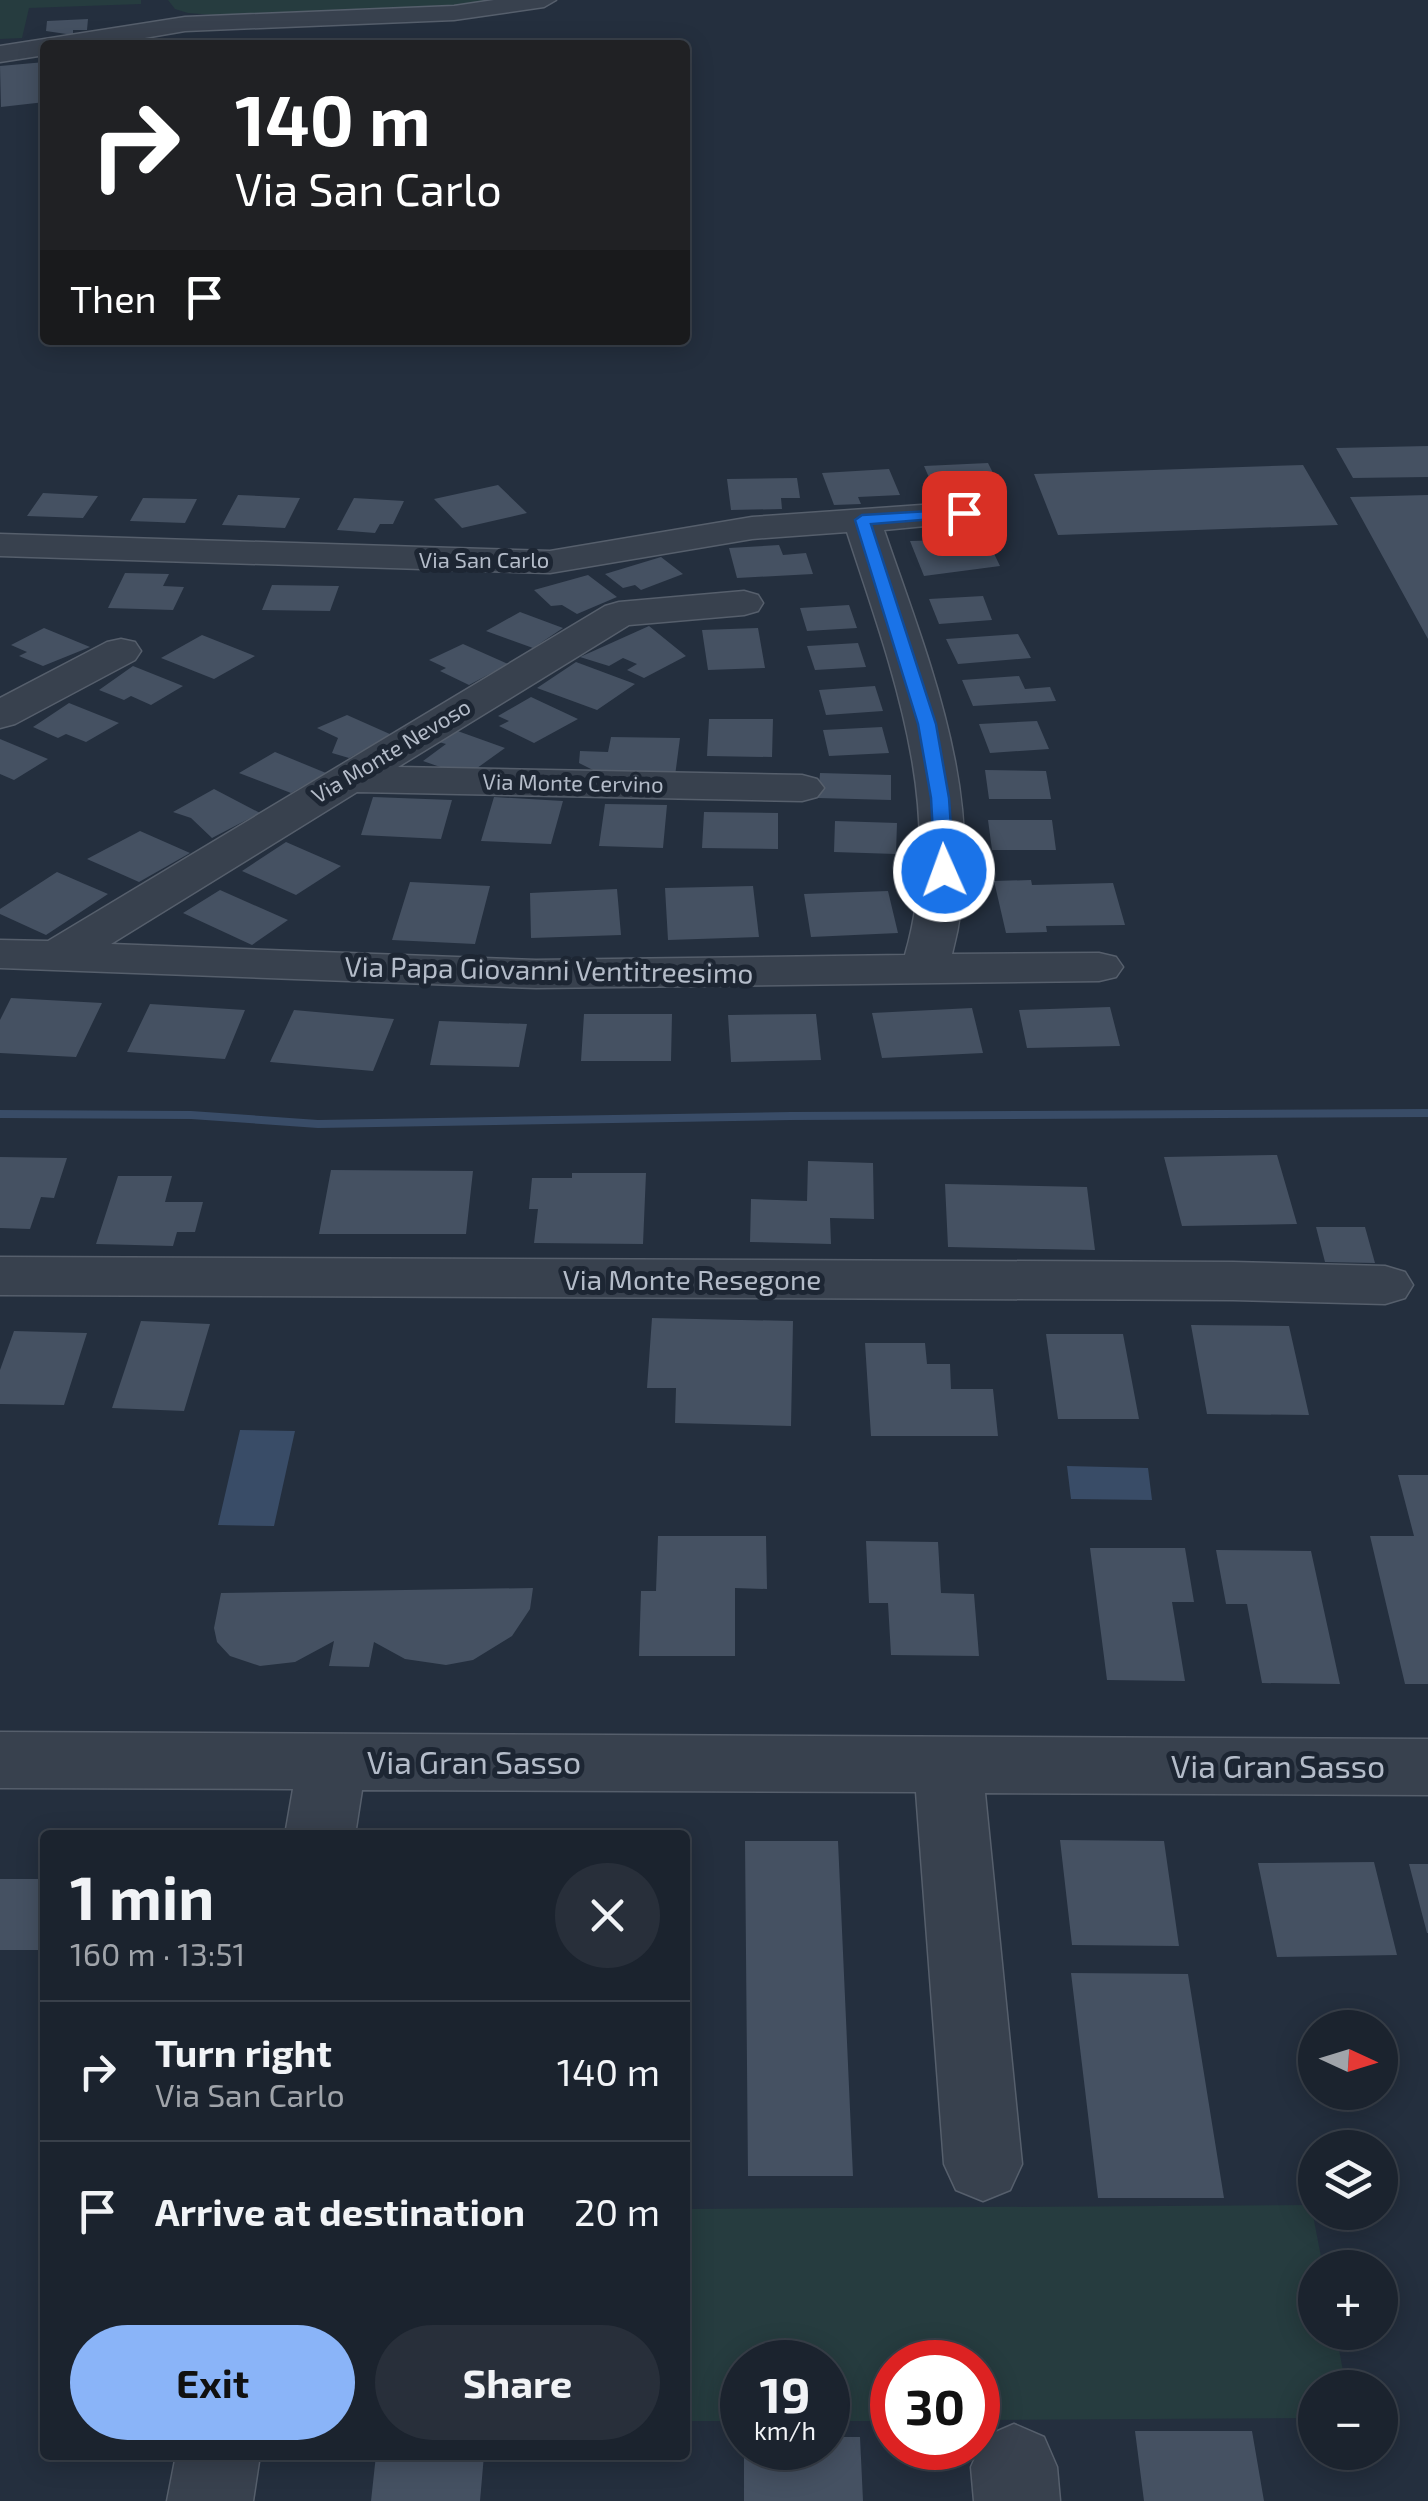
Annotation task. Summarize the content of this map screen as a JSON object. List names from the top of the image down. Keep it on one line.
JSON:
{"streets":{"street":["Via San Carlo","Via Monte Nevoso","Via Monte Cervino","Via Papa Giovanni Ventitreesimo","Via Monte Resegone","Via Gran Sasso"]},"crossings":[["Via Monte Nevoso","Via Monte Cervino"],["Via Monte Nevoso","Via Papa Giovanni Ventitreesimo"]],"north":"right","page":{"turn":["140 m","Via San Carlo"],"then":"Then","heading":["1 min","160 m · 13:51"],"list":[{"name":"Turn right","note":"Via San Carlo","value":"140 m"},{"name":"Arrive at destination","value":"20 m"}],"map_buttons":["+","−"],"buttons":["Exit","Share"],"speed":"19 km/h","limit":"30"}}
